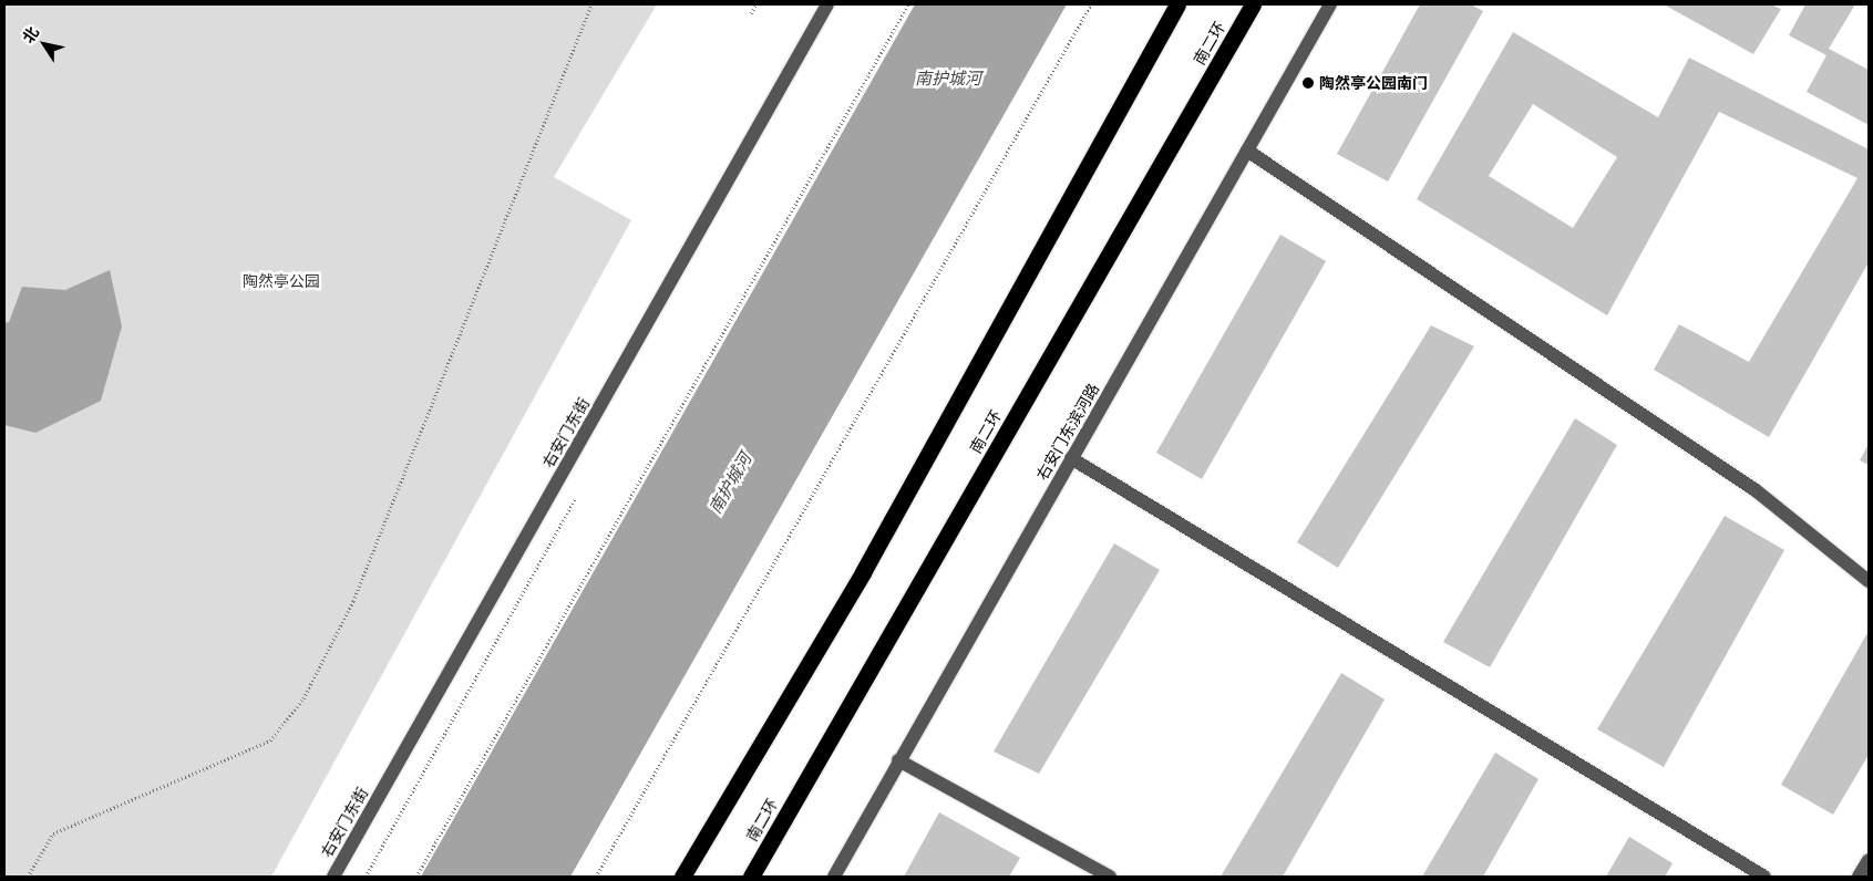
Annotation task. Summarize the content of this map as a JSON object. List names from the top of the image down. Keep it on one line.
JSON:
{"streets":{"highway":["南二环"],"street":["右安门东滨河路","右安门东街"]},"water":["南护城河"],"parks":["陶然亭公园"],"places":["陶然亭公园南门"],"north":"top left"}
